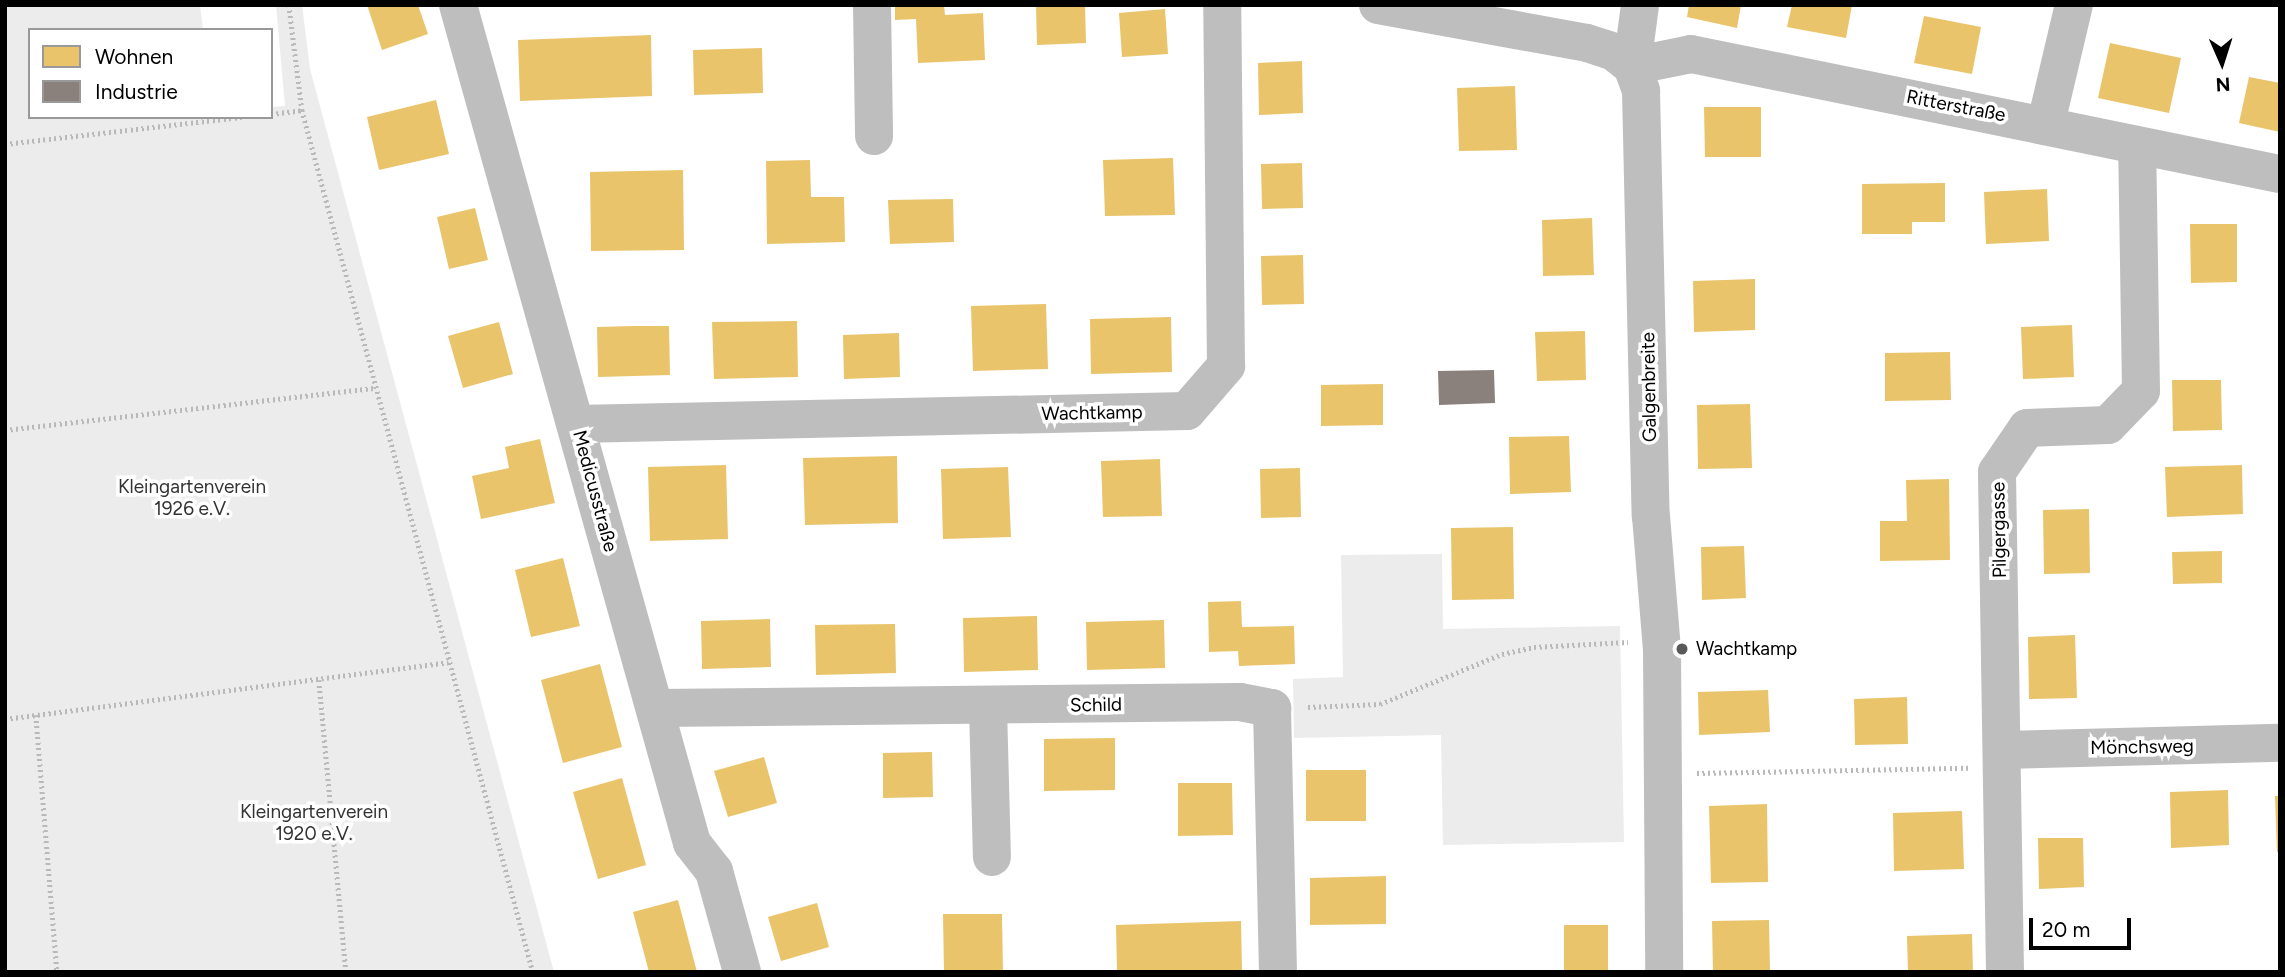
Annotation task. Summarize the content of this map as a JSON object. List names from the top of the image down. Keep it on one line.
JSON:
{"streets":{"street":["Ritterstraße","Galgenbreite","Wachtkamp","Medicusstraße","Pilgergasse","Schild","Mönchsweg"]},"crossings":[["Ritterstraße","Galgenbreite"],["Ritterstraße","Pilgergasse"],["Wachtkamp","Medicusstraße"],["Medicusstraße","Schild"],["Pilgergasse","Mönchsweg"]],"parks":["Kleingartenverein 1926 e.V.","Kleingartenverein 1920 e.V."],"places":["Wachtkamp"],"legend":["Wohnen","Industrie"],"scale_bar":"20 m","north":"bottom"}
